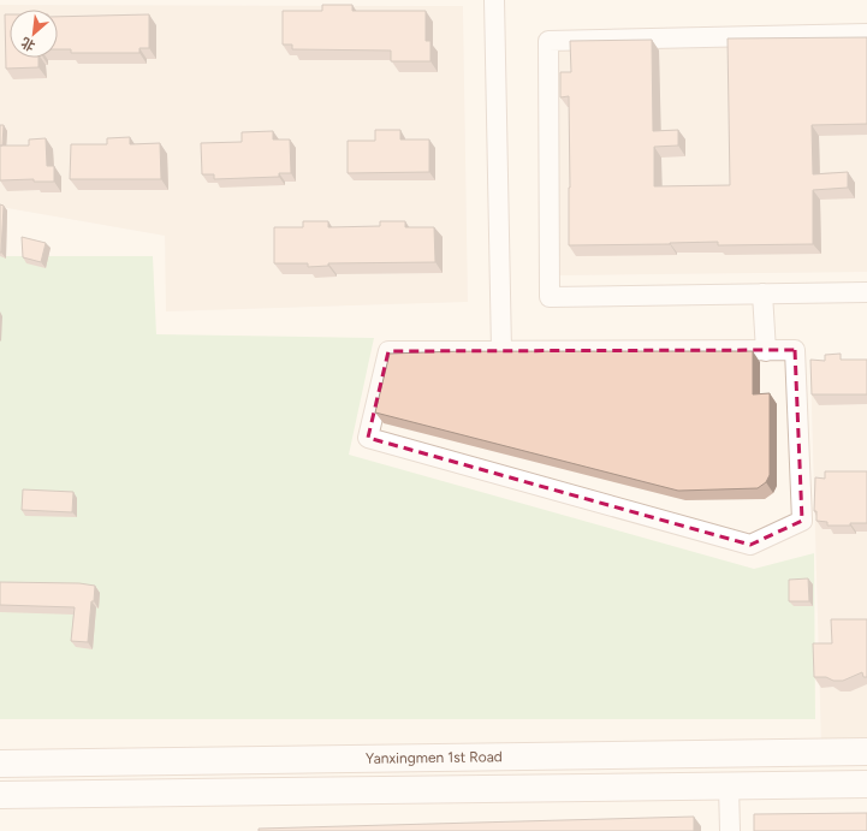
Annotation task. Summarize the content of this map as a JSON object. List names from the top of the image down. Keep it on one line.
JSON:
{"streets":{"street":["Yanxingmen 1st Road"]},"north":"bottom left"}
